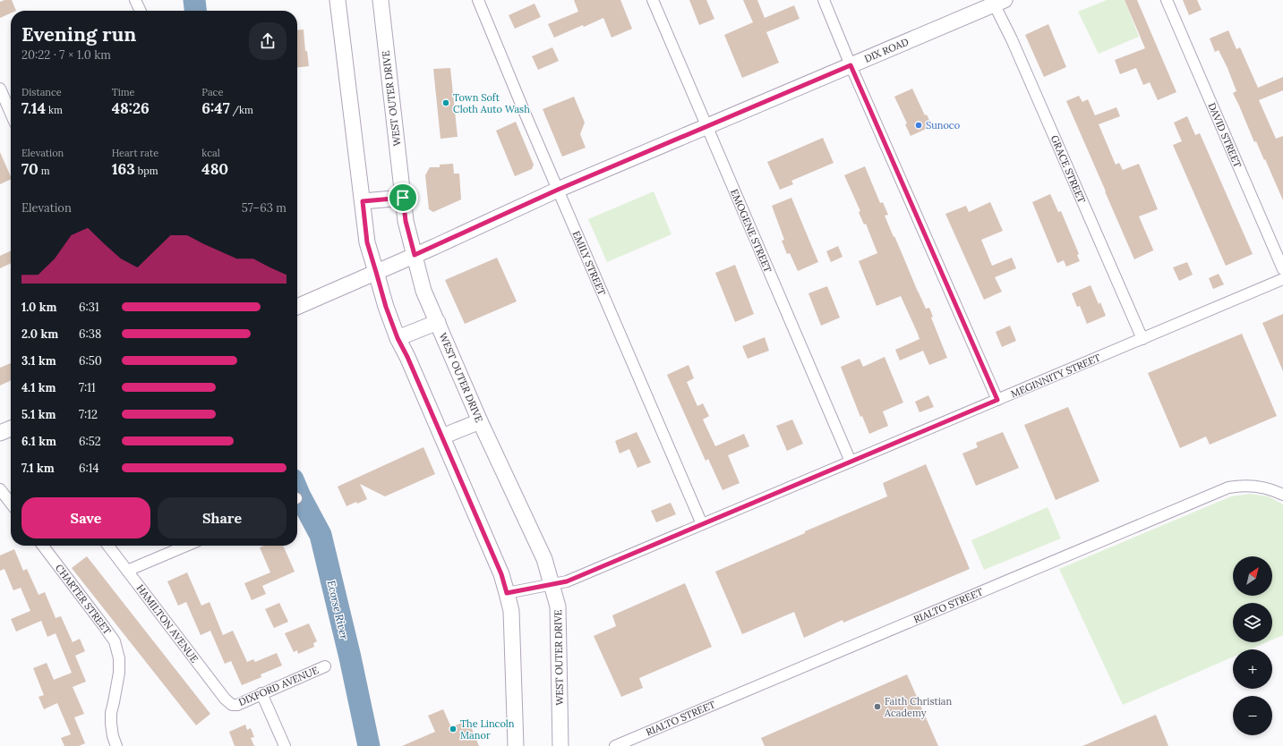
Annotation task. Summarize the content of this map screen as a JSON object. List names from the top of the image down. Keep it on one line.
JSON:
{"streets":{"main road":["DIX ROAD","WEST OUTER DRIVE"],"street":["DAVID STREET","GRACE STREET","EMOGENE STREET","EMILY STREET","MEGINNITY STREET","CHARTER STREET","RIALTO STREET","HAMILTON AVENUE","DIXFORD AVENUE"]},"crossings":[["DIX ROAD","WEST OUTER DRIVE"],["DIX ROAD","GRACE STREET"],["DIX ROAD","EMOGENE STREET"],["DIX ROAD","EMILY STREET"],["WEST OUTER DRIVE","MEGINNITY STREET"],["GRACE STREET","MEGINNITY STREET"],["EMOGENE STREET","MEGINNITY STREET"],["EMILY STREET","MEGINNITY STREET"],["HAMILTON AVENUE","DIXFORD AVENUE"]],"water":["Ecorse River"],"places":["Town Soft Cloth Auto Wash","Sunoco","Faith Christian Academy","The Lincoln Manor"],"north":"top right","page":{"heading":["Evening run","20:22 · 7 × 1.0 km"],"stats":[["Distance","7.14 km"],["Time","48:26"],["Pace","6:47 /km"],["Elevation","70 m"],["Heart rate","163 bpm"],["kcal","480"]],"chart":["Elevation","57–63 m"],"list":[{"name":"1.0 km","note":"6:31"},{"name":"2.0 km","note":"6:38"},{"name":"3.1 km","note":"6:50"},{"name":"4.1 km","note":"7:11"},{"name":"5.1 km","note":"7:12"},{"name":"6.1 km","note":"6:52"},{"name":"7.1 km","note":"6:14"}],"buttons":["Save","Share"],"map_buttons":["+","−"]}}
